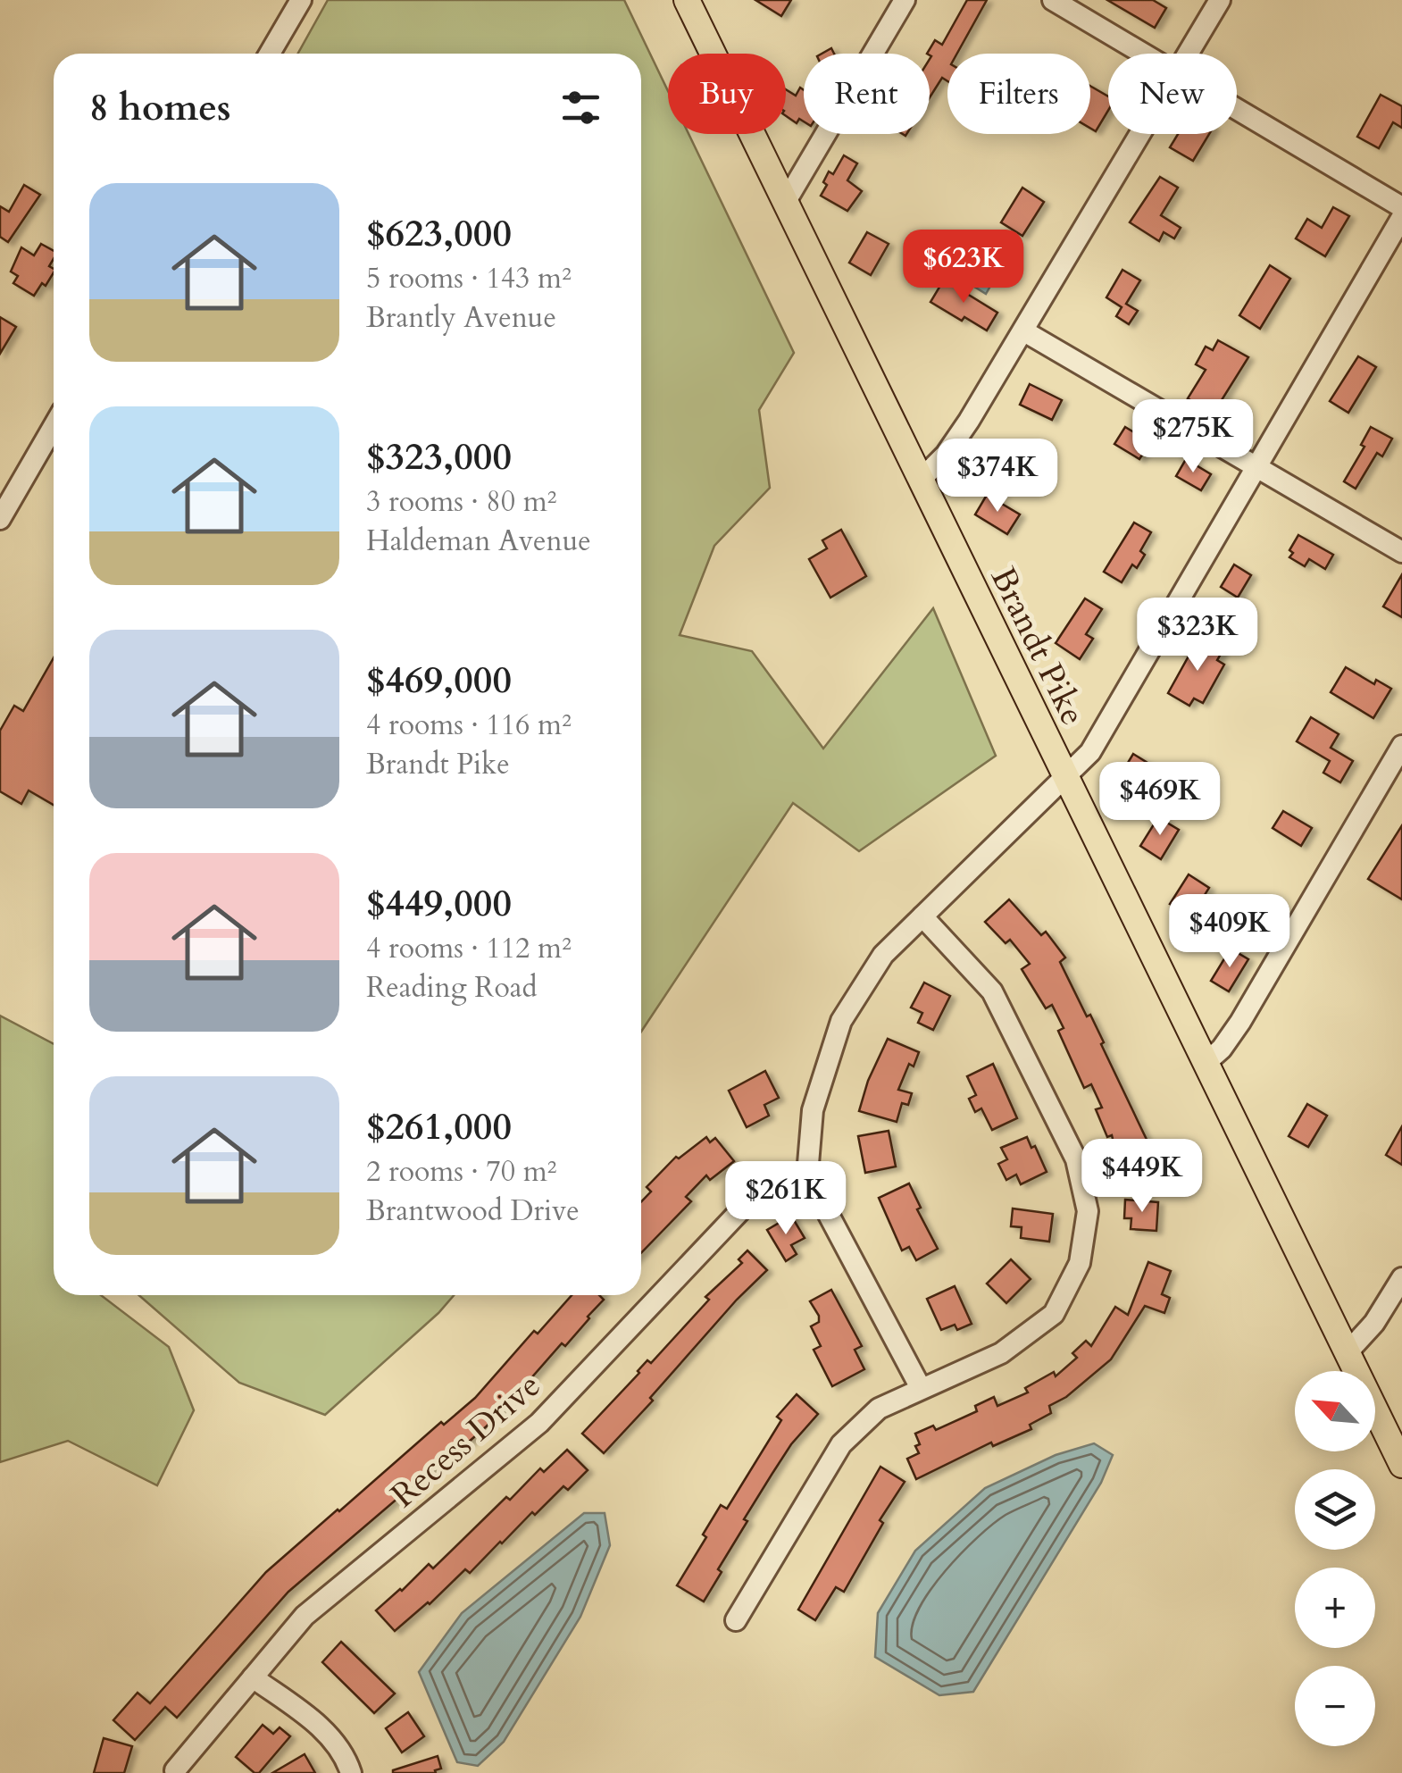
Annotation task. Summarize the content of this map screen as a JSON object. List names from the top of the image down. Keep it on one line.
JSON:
{"streets":{"main road":["Brandt Pike"],"street":["Recess Drive"]},"north":"top left","page":{"chip":["Buy","Rent","Filters","New"],"heading":"8 homes","list":[{"name":"$623,000","note":"5 rooms · 143 m² · Brantly Avenue"},{"name":"$323,000","note":"3 rooms · 80 m² · Haldeman Avenue"},{"name":"$469,000","note":"4 rooms · 116 m² · Brandt Pike"},{"name":"$449,000","note":"4 rooms · 112 m² · Reading Road"},{"name":"$261,000","note":"2 rooms · 70 m² · Brantwood Drive"}],"price":["$623K","$275K","$374K","$323K","$469K","$409K","$449K","$261K"],"map_buttons":["+","−"]}}
